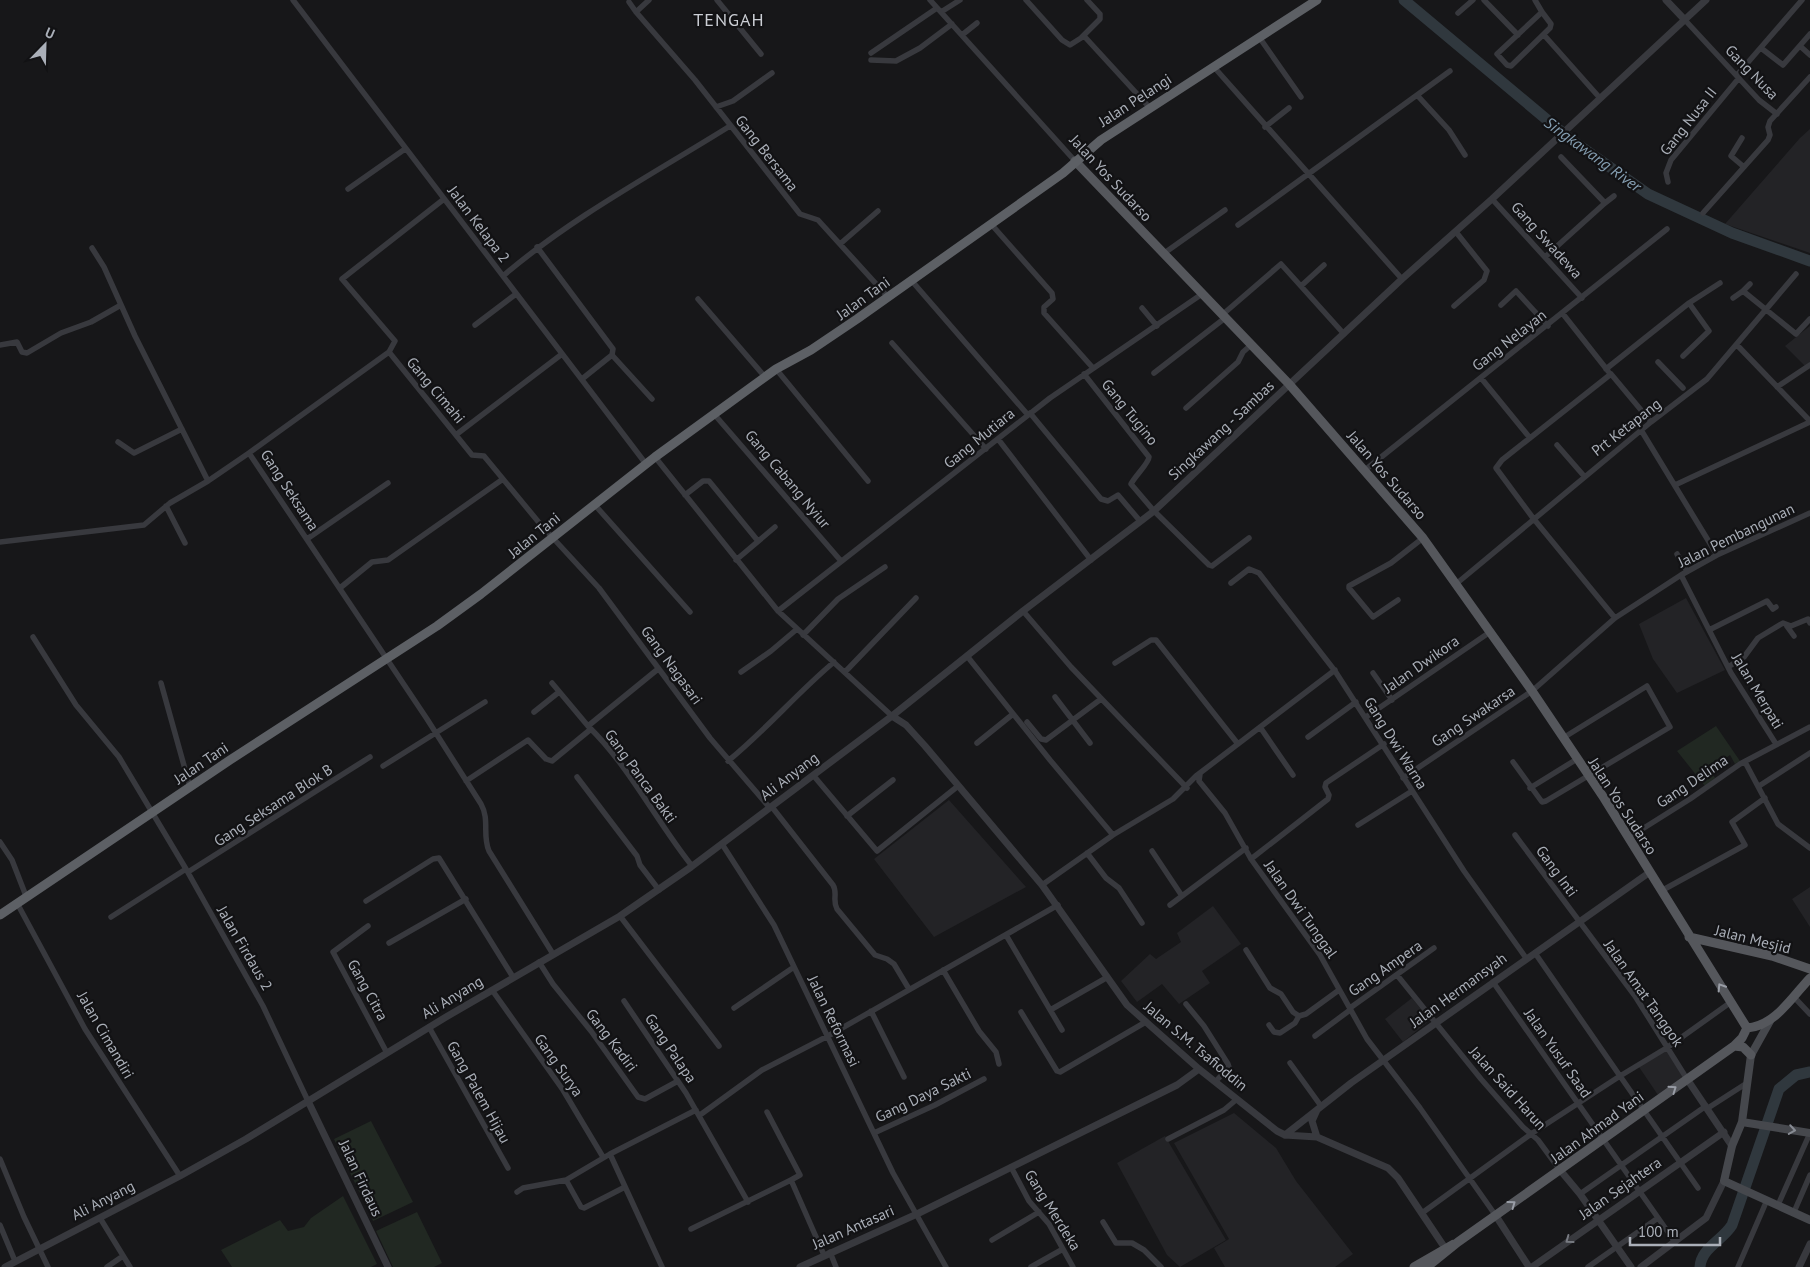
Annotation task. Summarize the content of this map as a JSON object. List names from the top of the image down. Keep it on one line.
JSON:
{"streets":{"highway":["Jalan Pelangi","Jalan Tani"],"main road":["Jalan Yos Sudarso","Jalan Mesjid","Jalan Ahmad Yani"],"street":["Gang Nusa","Gang Nusa II","Gang Bersama","Jalan Kelapa 2","Gang Swadewa","Gang Nelayan","Gang Cimahi","Gang Tugino","Prt Ketapang","Singkawang - Sambas","Gang Mutiara","Gang Cabang Nyiur","Gang Seksama","Jalan Pembangunan","Jalan Dwikora","Gang Nagasari","Jalan Merpati","Gang Swakarsa","Gang Dwi Warna","Gang Panca Bakti","Ali Anyang","Gang Delima","Gang Seksama Blok B","Gang Inti","Jalan Dwi Tunggal","Jalan Firdaus 2","Gang Ampera","Gang Citra","Jalan Hermansyah","Jalan Amat Tanggok","Jalan Reformasi","Jalan Cimandiri","Gang Kadiri","Jalan S.M. Tsafioddin","Gang Palapa","Jalan Yusuf Saad","Gang Surya","Jalan Said Harun","Gang Palem Hijau","Gang Daya Sakti","Jalan Firdaus","Jalan Sejahtera","Gang Merdeka","Jalan Antasari"]},"crossings":[["Gang Nusa","Gang Nusa II"],["Gang Nusa","Singkawang - Sambas"],["Jalan Pelangi","Jalan Yos Sudarso"],["Jalan Pelangi","Jalan Tani"],["Gang Bersama","Jalan Tani"],["Jalan Yos Sudarso","Jalan Tani"],["Jalan Yos Sudarso","Gang Nelayan"],["Jalan Yos Sudarso","Prt Ketapang"],["Jalan Yos Sudarso","Singkawang - Sambas"],["Jalan Yos Sudarso","Gang Mutiara"],["Jalan Yos Sudarso","Jalan Pembangunan"],["Jalan Yos Sudarso","Jalan Dwikora"],["Jalan Yos Sudarso","Gang Swakarsa"],["Jalan Yos Sudarso","Gang Delima"],["Jalan Yos Sudarso","Jalan Mesjid"],["Jalan Yos Sudarso","Jalan Hermansyah"],["Jalan Yos Sudarso","Jalan Ahmad Yani"],["Jalan Kelapa 2","Jalan Tani"],["Jalan Kelapa 2","Gang Cimahi"],["Gang Swadewa","Gang Nelayan"],["Gang Swadewa","Singkawang - Sambas"],["Jalan Tani","Gang Cimahi"],["Jalan Tani","Gang Cabang Nyiur"],["Jalan Tani","Gang Seksama"],["Jalan Tani","Gang Nagasari"],["Jalan Tani","Jalan Firdaus 2"],["Jalan Tani","Jalan Cimandiri"],["Gang Cimahi","Gang Seksama"],["Gang Cimahi","Gang Nagasari"],["Gang Tugino","Singkawang - Sambas"],["Gang Tugino","Gang Mutiara"],["Singkawang - Sambas","Ali Anyang"],["Singkawang - Sambas","Jalan S.M. Tsafioddin"],["Gang Mutiara","Gang Cabang Nyiur"],["Gang Seksama","Ali Anyang"],["Jalan Pembangunan","Jalan Merpati"],["Jalan Pembangunan","Gang Swakarsa"],["Jalan Dwikora","Gang Dwi Warna"],["Gang Nagasari","Gang Panca Bakti"],["Gang Nagasari","Ali Anyang"],["Jalan Merpati","Gang Delima"],["Gang Swakarsa","Gang Dwi Warna"],["Gang Dwi Warna","Jalan Hermansyah"],["Gang Panca Bakti","Ali Anyang"],["Ali Anyang","Jalan Firdaus 2"],["Ali Anyang","Gang Citra"],["Ali Anyang","Jalan Reformasi"],["Ali Anyang","Jalan Cimandiri"],["Ali Anyang","Gang Kadiri"],["Ali Anyang","Jalan S.M. Tsafioddin"],["Ali Anyang","Gang Surya"],["Ali Anyang","Gang Palem Hijau"],["Ali Anyang","Jalan Firdaus"],["Gang Seksama Blok B","Jalan Firdaus 2"],["Gang Inti","Jalan Hermansyah"],["Gang Inti","Jalan Amat Tanggok"],["Jalan Dwi Tunggal","Gang Ampera"],["Jalan Dwi Tunggal","Jalan Hermansyah"],["Jalan Dwi Tunggal","Jalan Ahmad Yani"],["Jalan Firdaus 2","Jalan Firdaus"],["Gang Ampera","Jalan Said Harun"],["Jalan Hermansyah","Jalan Amat Tanggok"],["Jalan Hermansyah","Jalan S.M. Tsafioddin"],["Jalan Hermansyah","Jalan Yusuf Saad"],["Jalan Hermansyah","Jalan Said Harun"],["Jalan Amat Tanggok","Jalan Ahmad Yani"],["Jalan Reformasi","Gang Daya Sakti"],["Jalan Reformasi","Jalan Antasari"],["Gang Kadiri","Gang Palapa"],["Jalan S.M. Tsafioddin","Jalan Antasari"],["Jalan Yusuf Saad","Jalan Ahmad Yani"],["Jalan Yusuf Saad","Jalan Sejahtera"],["Jalan Said Harun","Jalan Ahmad Yani"],["Gang Merdeka","Jalan Antasari"]],"one_way":["Jalan Ahmad Yani"],"districts":["TENGAH"],"water":["Singkawang River"],"scale_bar":"100 m","north":"top right"}
